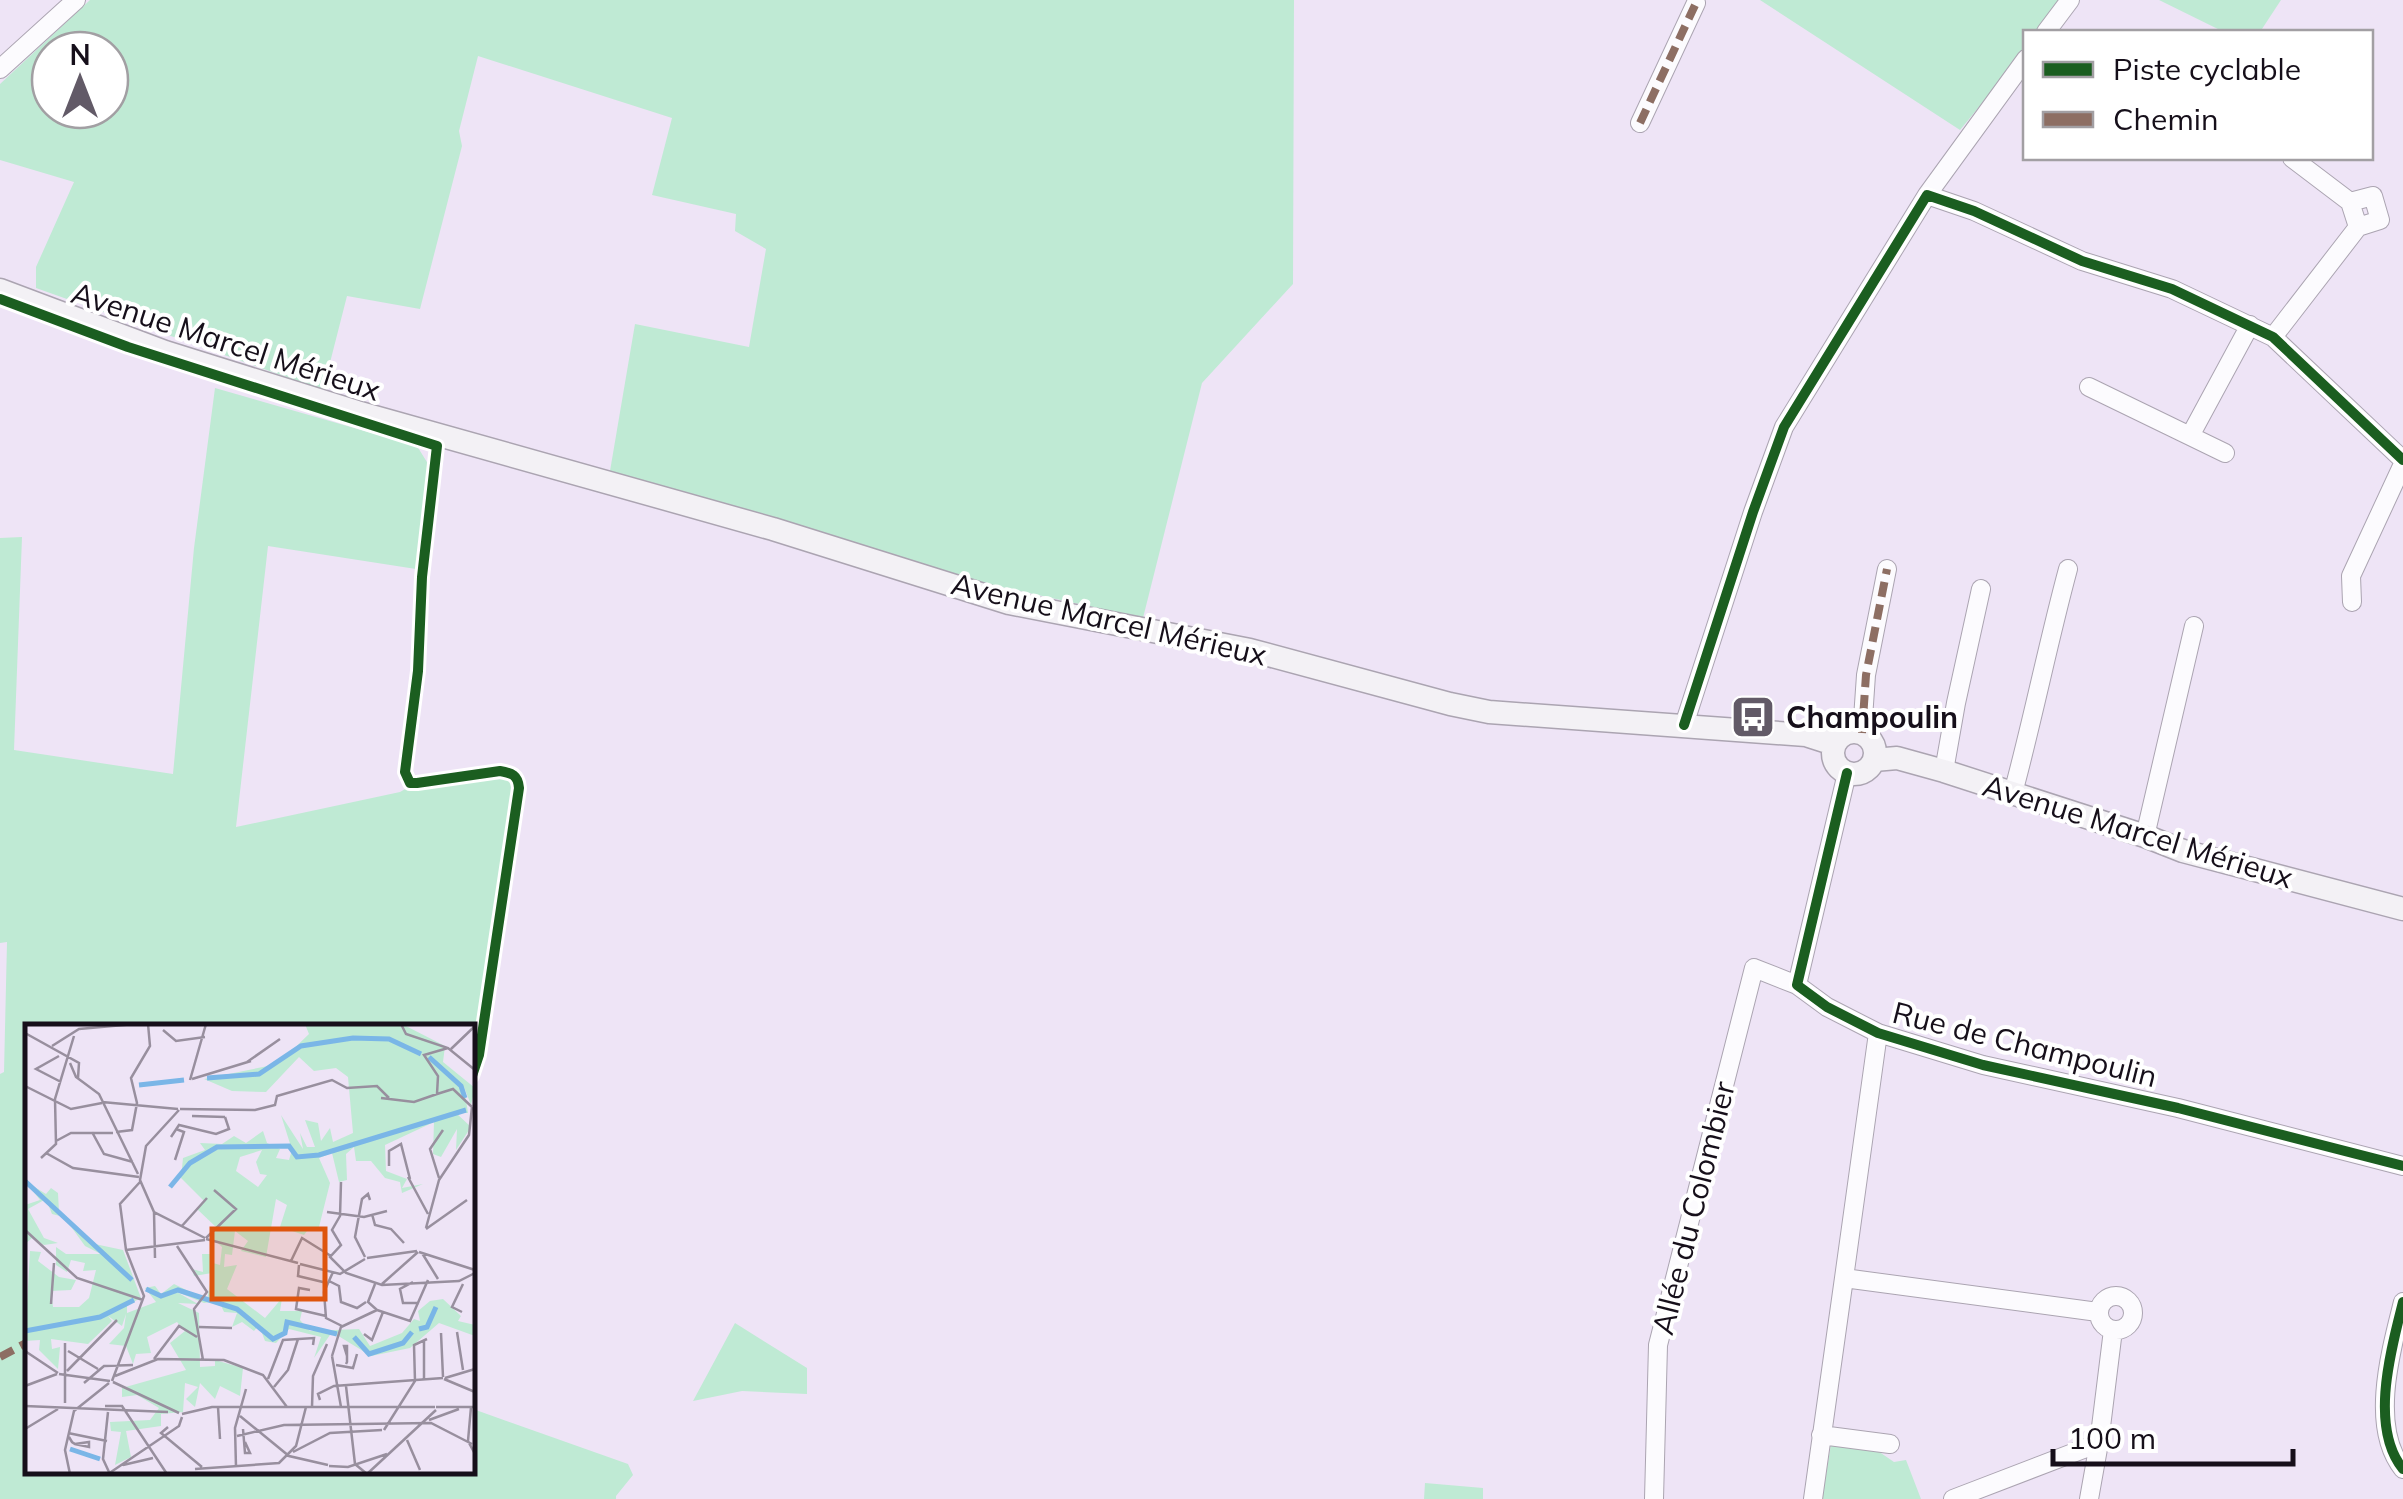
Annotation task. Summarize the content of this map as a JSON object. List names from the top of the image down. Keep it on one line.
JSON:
{"streets":{"main road":["Avenue Marcel Mérieux"],"street":["Rue de Champoulin","Allée du Colombier"]},"crossings":[["Rue de Champoulin","Allée du Colombier"]],"places":{"bus stop":["Champoulin"]},"legend":["Piste cyclable","Chemin"],"scale_bar":"100 m","north":"top"}
